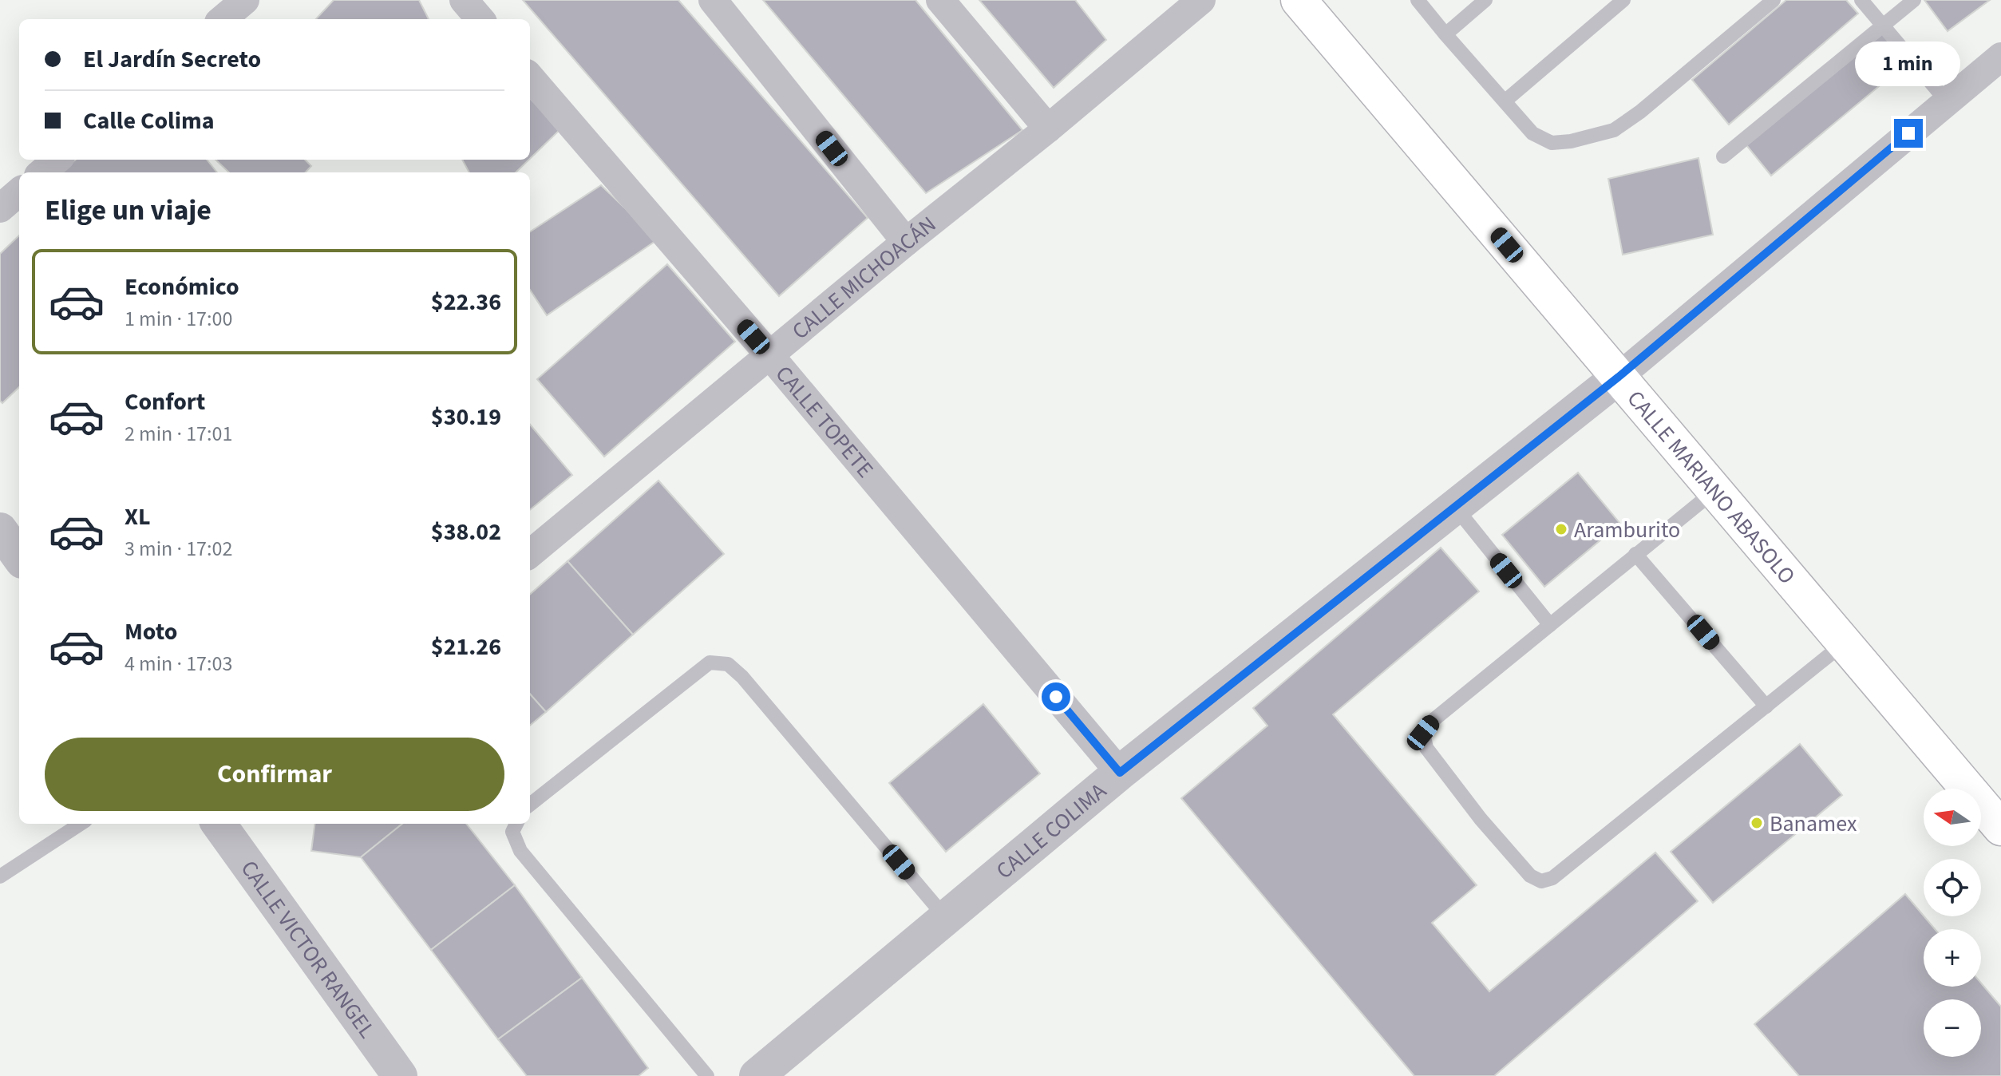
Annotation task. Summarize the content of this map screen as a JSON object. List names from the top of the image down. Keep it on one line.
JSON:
{"streets":{"main road":["CALLE MARIANO ABASOLO"],"street":["CALLE MICHOACÁN","CALLE TOPETE","CALLE COLIMA","CALLE VICTOR RANGEL"]},"crossings":[["CALLE MICHOACÁN","CALLE TOPETE"],["CALLE TOPETE","CALLE COLIMA"],["CALLE MARIANO ABASOLO","CALLE COLIMA"]],"places":["Aramburito","Banamex"],"north":"left","page":{"banner":["El Jardín Secreto","Calle Colima"],"bubble":"1 min","heading":"Elige un viaje","list":[{"name":"Económico","note":"1 min · 17:00","value":"$22.36"},{"name":"Confort","note":"2 min · 17:01","value":"$30.19"},{"name":"XL","note":"3 min · 17:02","value":"$38.02"},{"name":"Moto","note":"4 min · 17:03","value":"$21.26"}],"buttons":"Confirmar","map_buttons":["+","−"]}}
